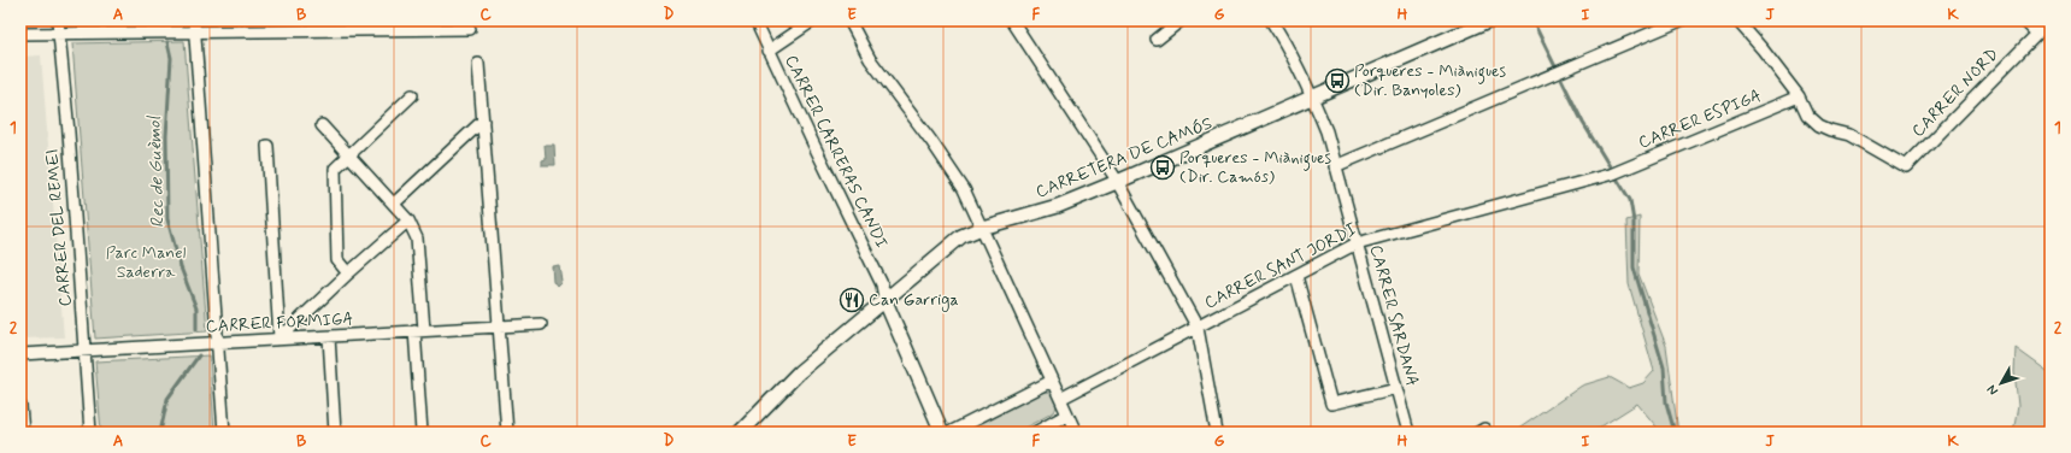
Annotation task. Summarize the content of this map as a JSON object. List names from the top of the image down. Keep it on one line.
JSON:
{"streets":{"street":["CARRER NORD","CARRER ESPIGA","CARRER CARRERAS CANDI","CARRETERA DE CAMÓS","CARRER DEL REMEI","CARRER SANT JORDI","CARRER SARDANA","CARRER FORMIGA"]},"crossings":[["CARRER NORD","CARRER ESPIGA"],["CARRER ESPIGA","CARRER SANT JORDI"],["CARRER CARRERAS CANDI","CARRETERA DE CAMÓS"],["CARRETERA DE CAMÓS","CARRER SARDANA"],["CARRER DEL REMEI","CARRER FORMIGA"],["CARRER SANT JORDI","CARRER SARDANA"]],"water":["Rec de Guèmol"],"parks":["Parc Manel Saderra"],"places":{"bus stop":["Porqueres - Miànigues (Dir. Banyoles)","Porqueres - Miànigues (Dir. Camós)"],"restaurant":["Can Garriga"]},"north":"bottom left","grid":{"columns":["A","B","C","D","E","F","G","H","I","J","K"],"rows":["1","2"]}}
